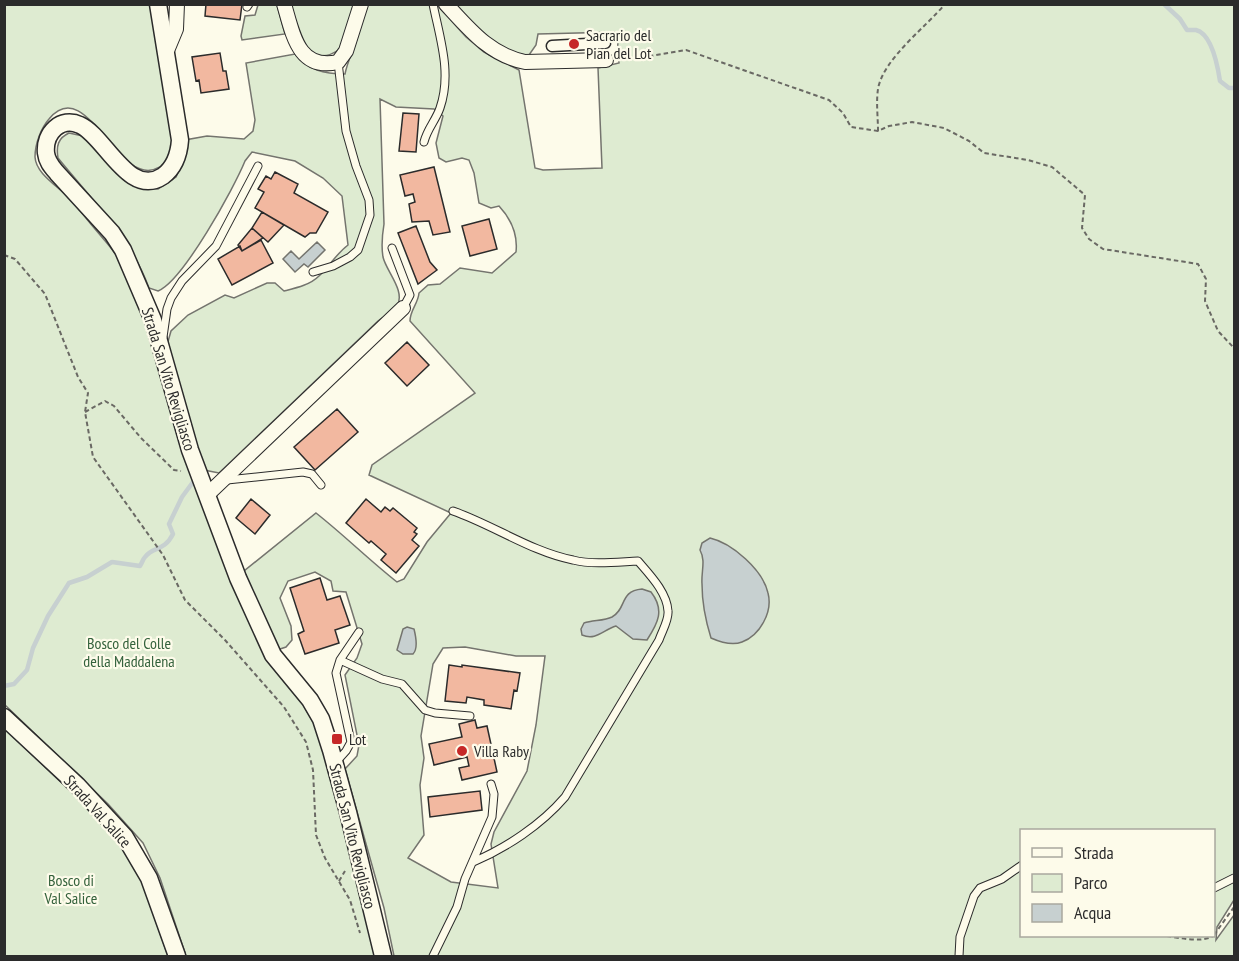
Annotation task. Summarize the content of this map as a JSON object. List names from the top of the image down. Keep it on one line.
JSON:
{"streets":{"street":["Strada San Vito Revigliasco","Strada Val Salice"]},"parks":["Bosco del Colle della Maddalena","Bosco di Val Salice"],"places":{"other":["Sacrario del Pian del Lot","Villa Raby"],"transit":["Lot"]},"legend":["Strada","Parco","Acqua"]}
